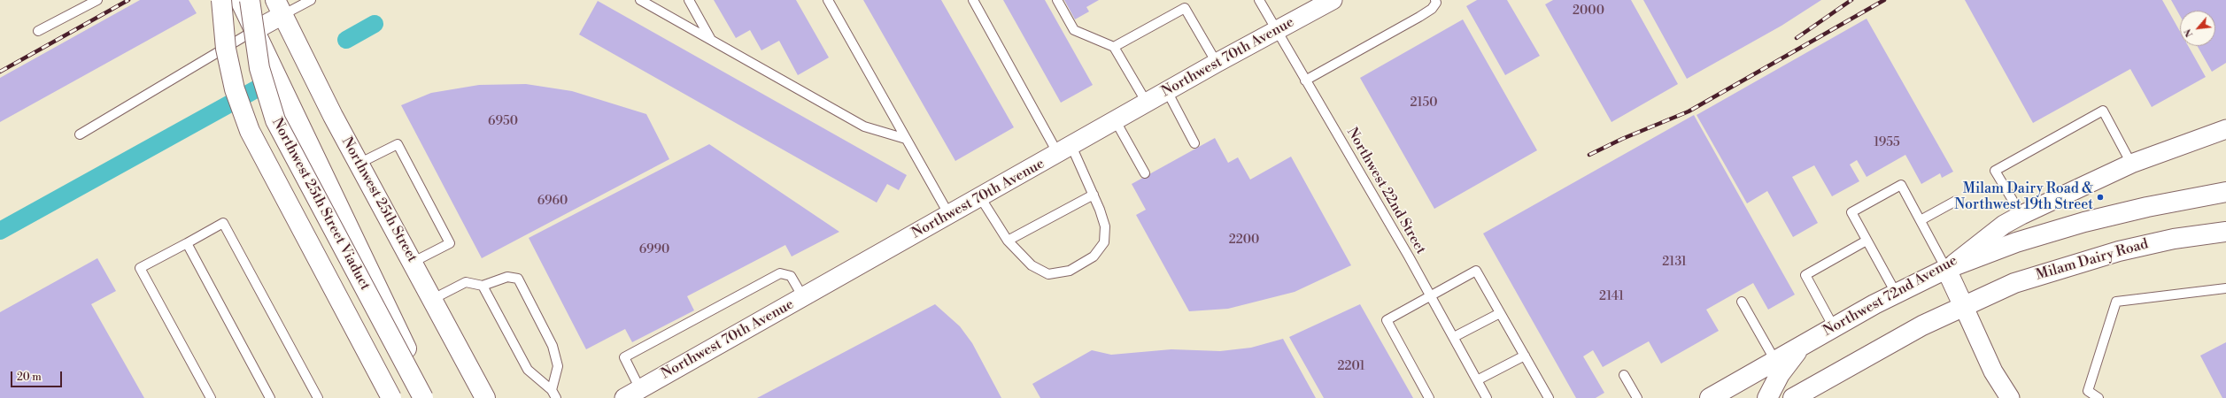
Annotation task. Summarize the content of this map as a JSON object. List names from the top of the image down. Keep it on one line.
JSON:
{"streets":{"main road":["Northwest 25th Street","Northwest 25th Street Viaduct","Milam Dairy Road","Northwest 72nd Avenue"],"street":["Northwest 70th Avenue"],"lane":["Northwest 22nd Street"]},"crossings":[["Northwest 70th Avenue","Northwest 22nd Street"]],"places":["Milam Dairy Road & Northwest 19th Street"],"house_numbers":["2000","2150","6950","1955","6960","2200","6990","2131","2141","2201"],"scale_bar":"20 m","north":"bottom left"}
